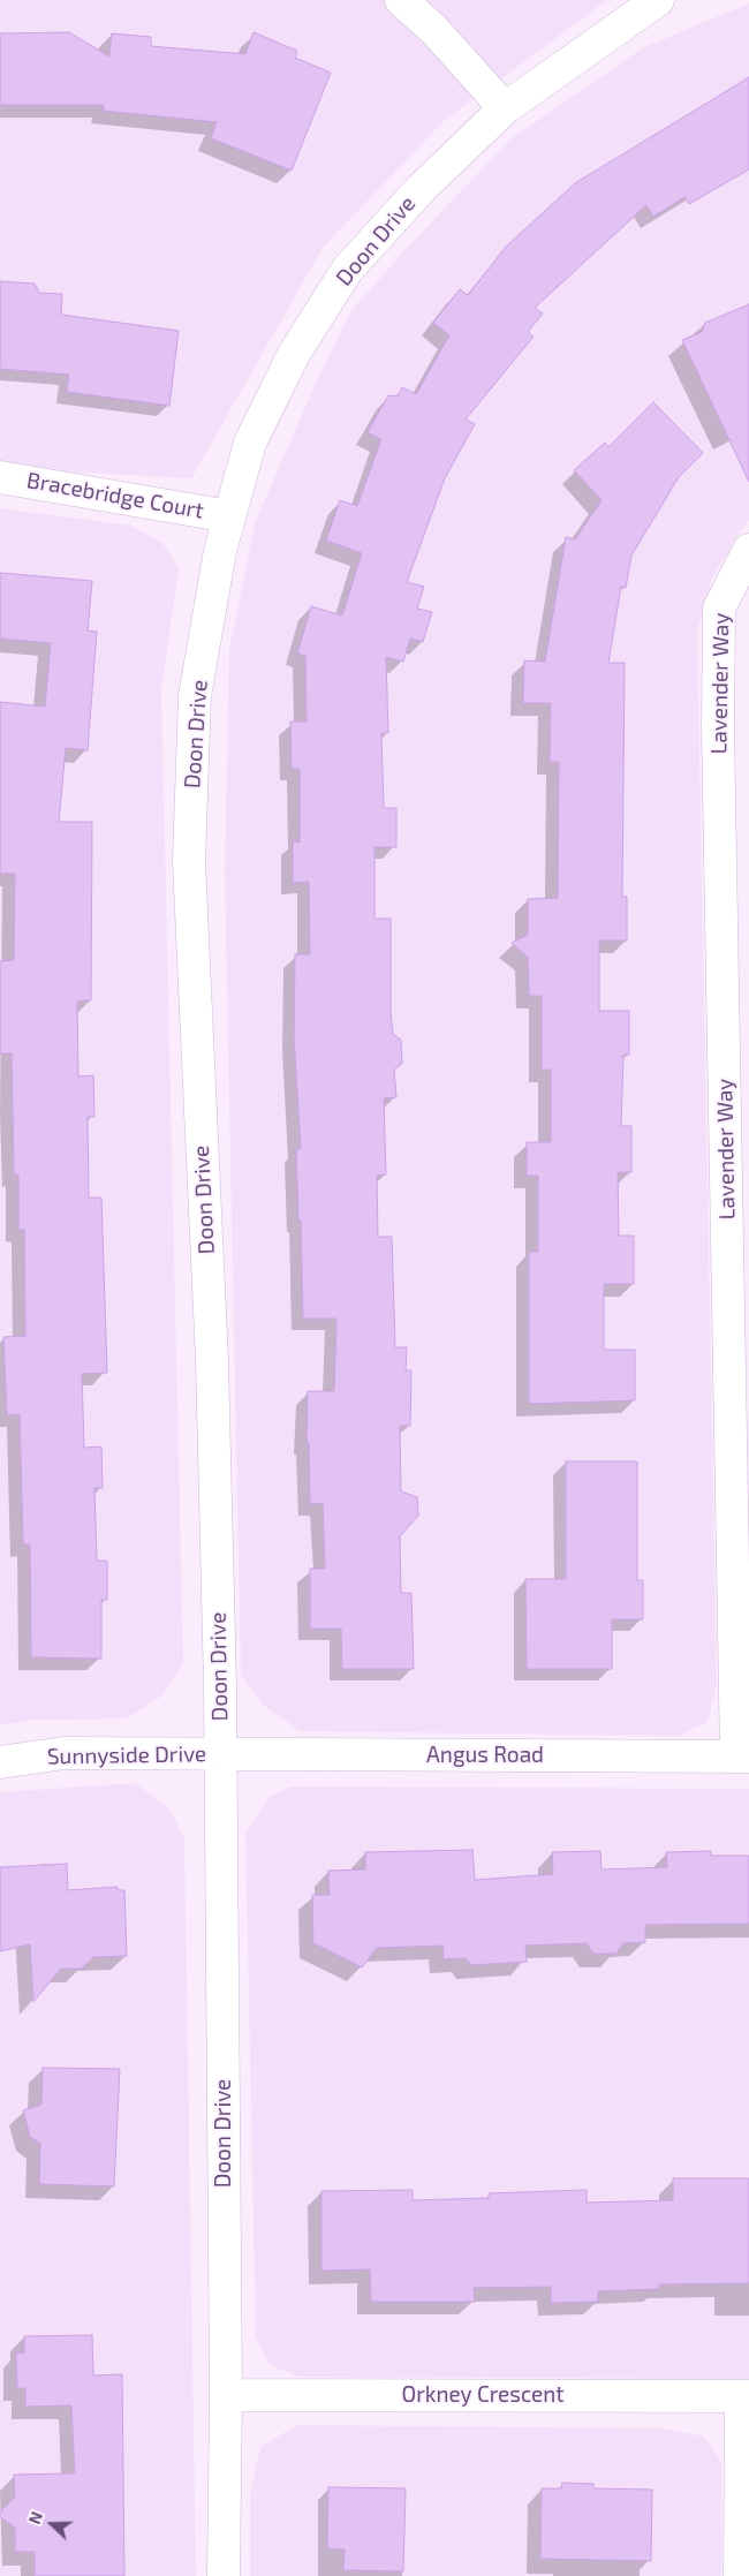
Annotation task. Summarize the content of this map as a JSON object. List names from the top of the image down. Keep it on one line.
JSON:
{"streets":{"street":["Doon Drive","Bracebridge Court","Lavender Way","Sunnyside Drive","Angus Road","Orkney Crescent"]},"crossings":[["Doon Drive","Bracebridge Court"],["Doon Drive","Sunnyside Drive"],["Doon Drive","Angus Road"],["Doon Drive","Orkney Crescent"],["Lavender Way","Angus Road"],["Sunnyside Drive","Angus Road"]],"north":"left"}
